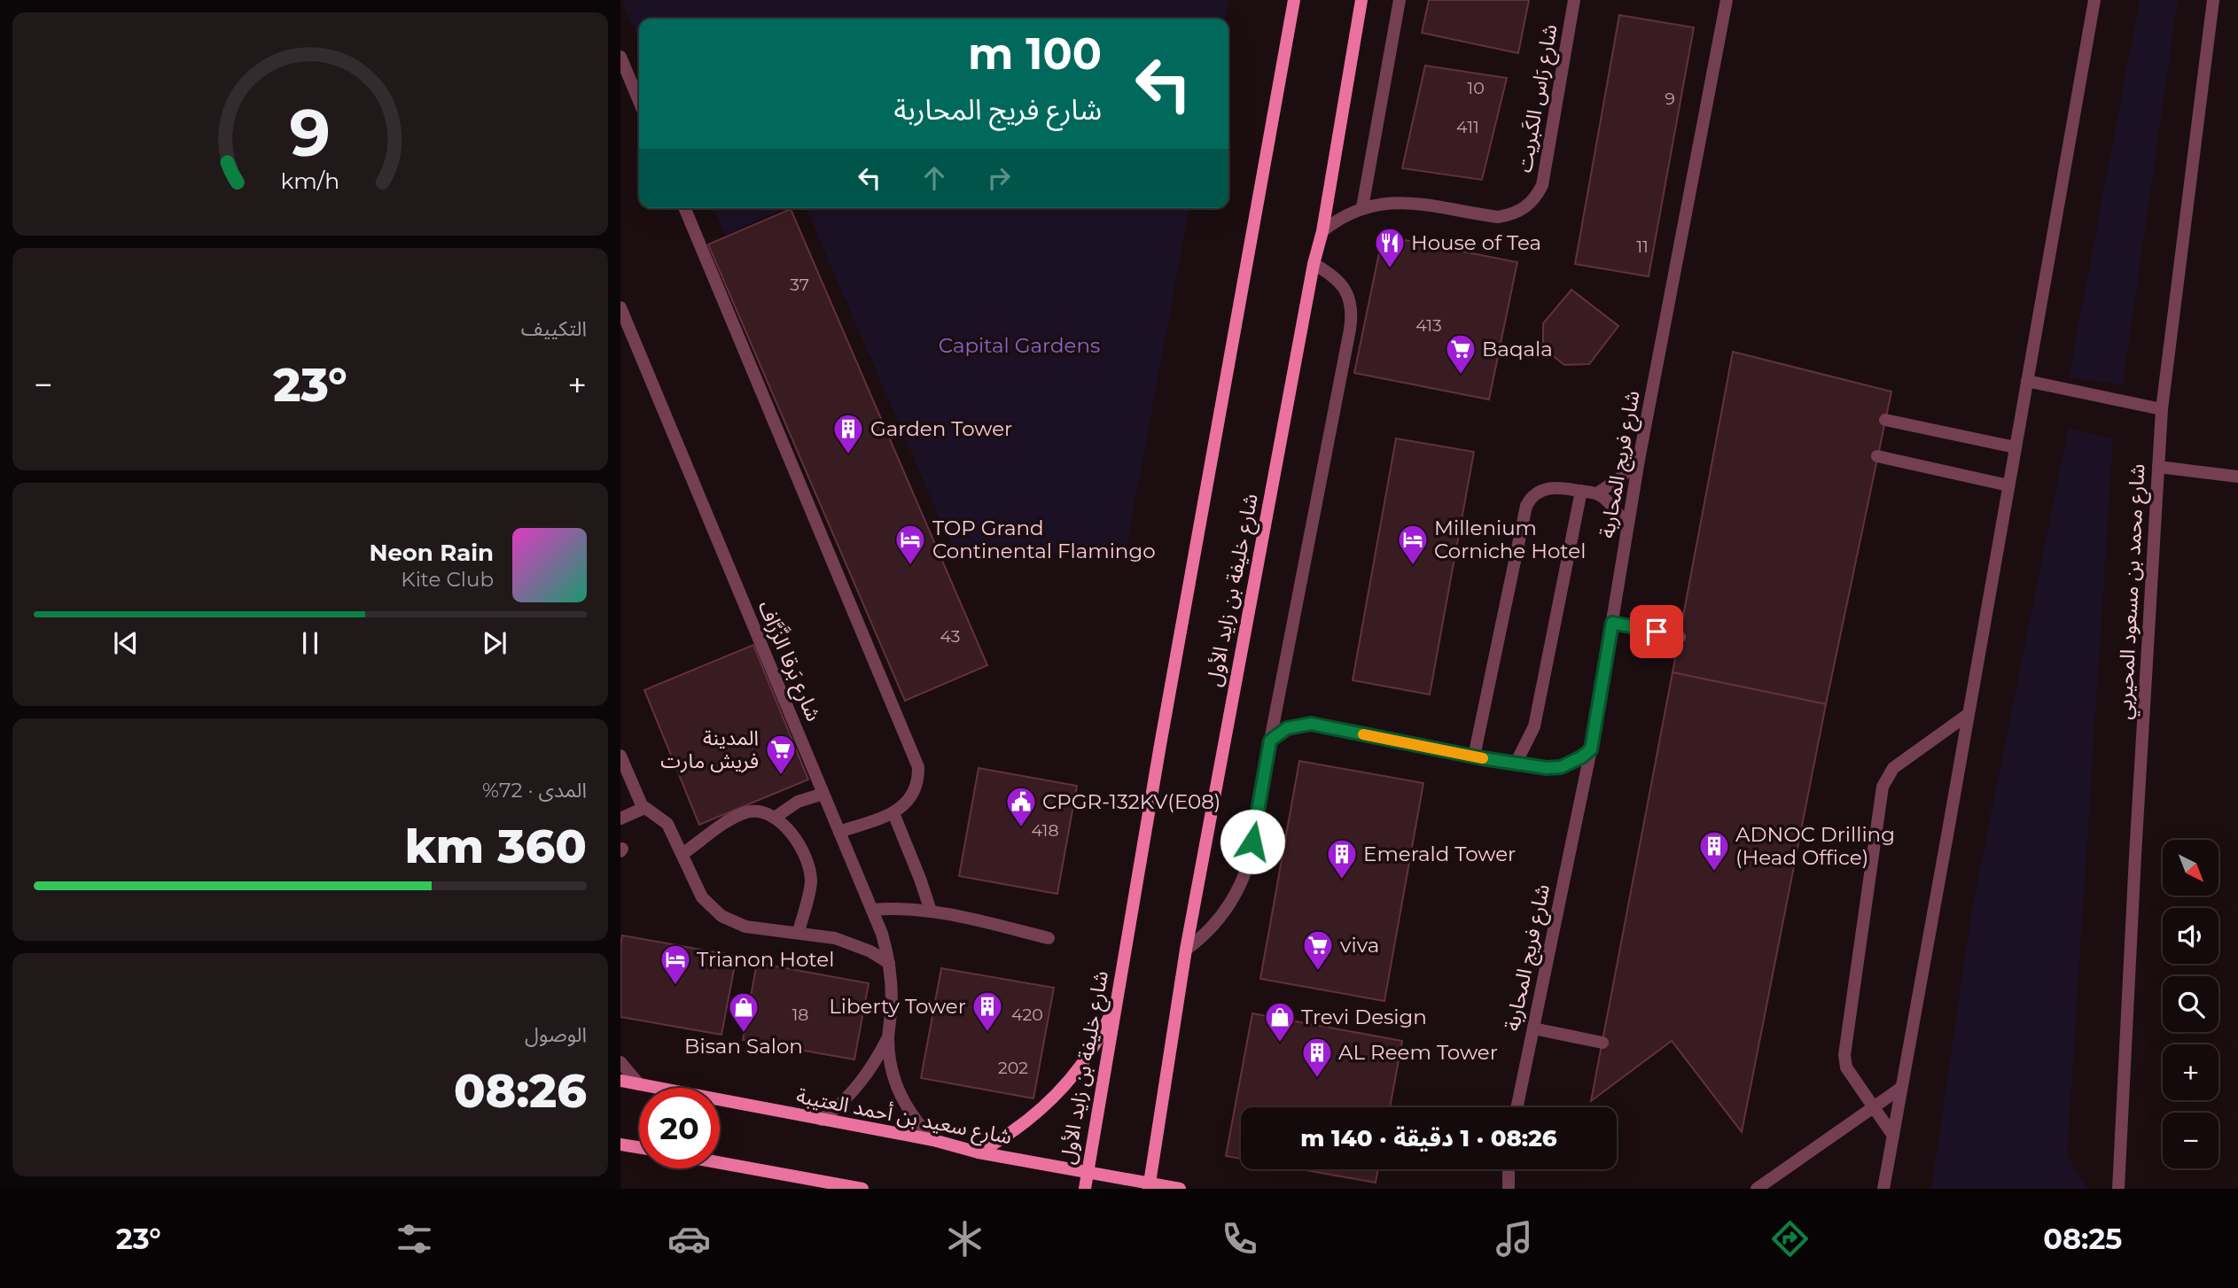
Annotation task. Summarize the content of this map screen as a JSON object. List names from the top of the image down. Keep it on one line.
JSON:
{"streets":{"main road":["شارع خليفة بن زايد الأول","شارع سعيد بن أحمد العتيبة"],"street":["شارع رَاس الكَبريت","شارع فريج المحاربة","شارع محمد بن مسعود المحيربي","شارع بَرقا الزَّرَّاف"]},"crossings":[["شارع رَاس الكَبريت","شارع خليفة بن زايد الأول"],["شارع خليفة بن زايد الأول","شارع سعيد بن أحمد العتيبة"],["شارع بَرقا الزَّرَّاف","شارع سعيد بن أحمد العتيبة"]],"parks":["Capital Gardens"],"places":{"restaurant":["House of Tea"],"supermarket":["Baqala","المدينة فريش مارت","viva"],"building":["Garden Tower","ADNOC Drilling (Head Office)","Emerald Tower","Liberty Tower","AL Reem Tower"],"hotel":["TOP Grand Continental Flamingo","Millenium Corniche Hotel","Trianon Hotel"],"public building":["CPGR-132KV(E08)"],"shop":["Bisan Salon","Trevi Design"]},"house_numbers":["10","9","411","11","37","413","43","418","18","420","202"],"north":"bottom right","page":{"turn":["100 m","شارع فريج المحاربة"],"tile":["التكييف",["المدى · 72%","360 km"],["الوصول","08:26"]],"heat":["−","23°","+"],"song":["Neon Rain","Kite Club"],"map_buttons":["+","−"],"limit":"20","trip":"08:26 · 1 دقيقة · 140 m","tabs":["08:25","23°"],"gauge":["9","km/h"]}}
